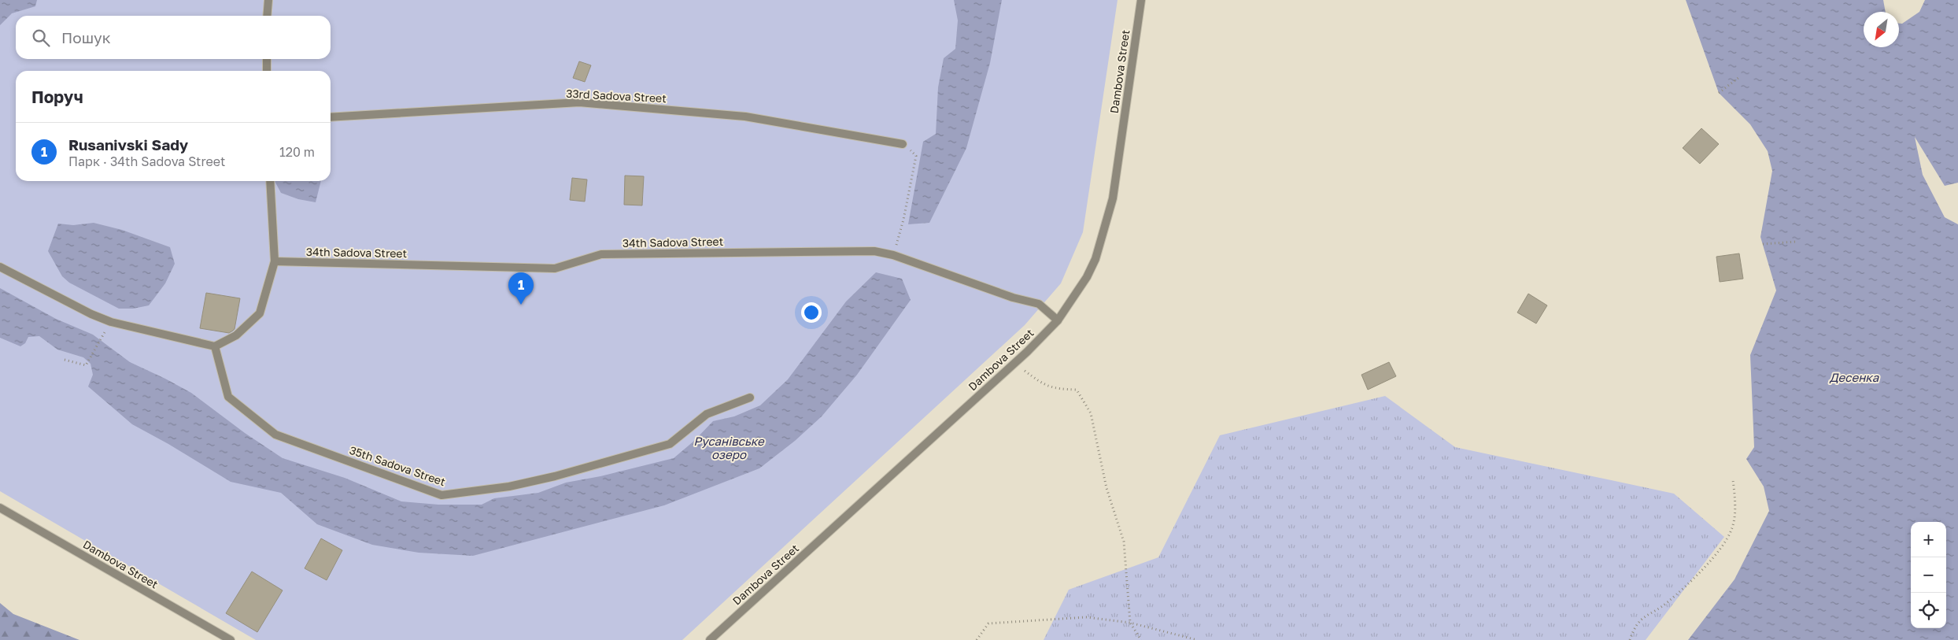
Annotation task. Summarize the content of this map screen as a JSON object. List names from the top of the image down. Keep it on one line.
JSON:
{"streets":{"street":["Dambova Street","33rd Sadova Street","34th Sadova Street","35th Sadova Street"]},"crossings":[["Dambova Street","34th Sadova Street"]],"water":["Десенка","Русанівське озеро"],"north":"bottom left","page":{"search":"Пошук","heading":"Поруч","list":[{"mark":"1","name":"Rusanivski Sady","note":"Парк · 34th Sadova Street","value":"120 m"}],"pins":"1","map_buttons":["+","−"]}}
